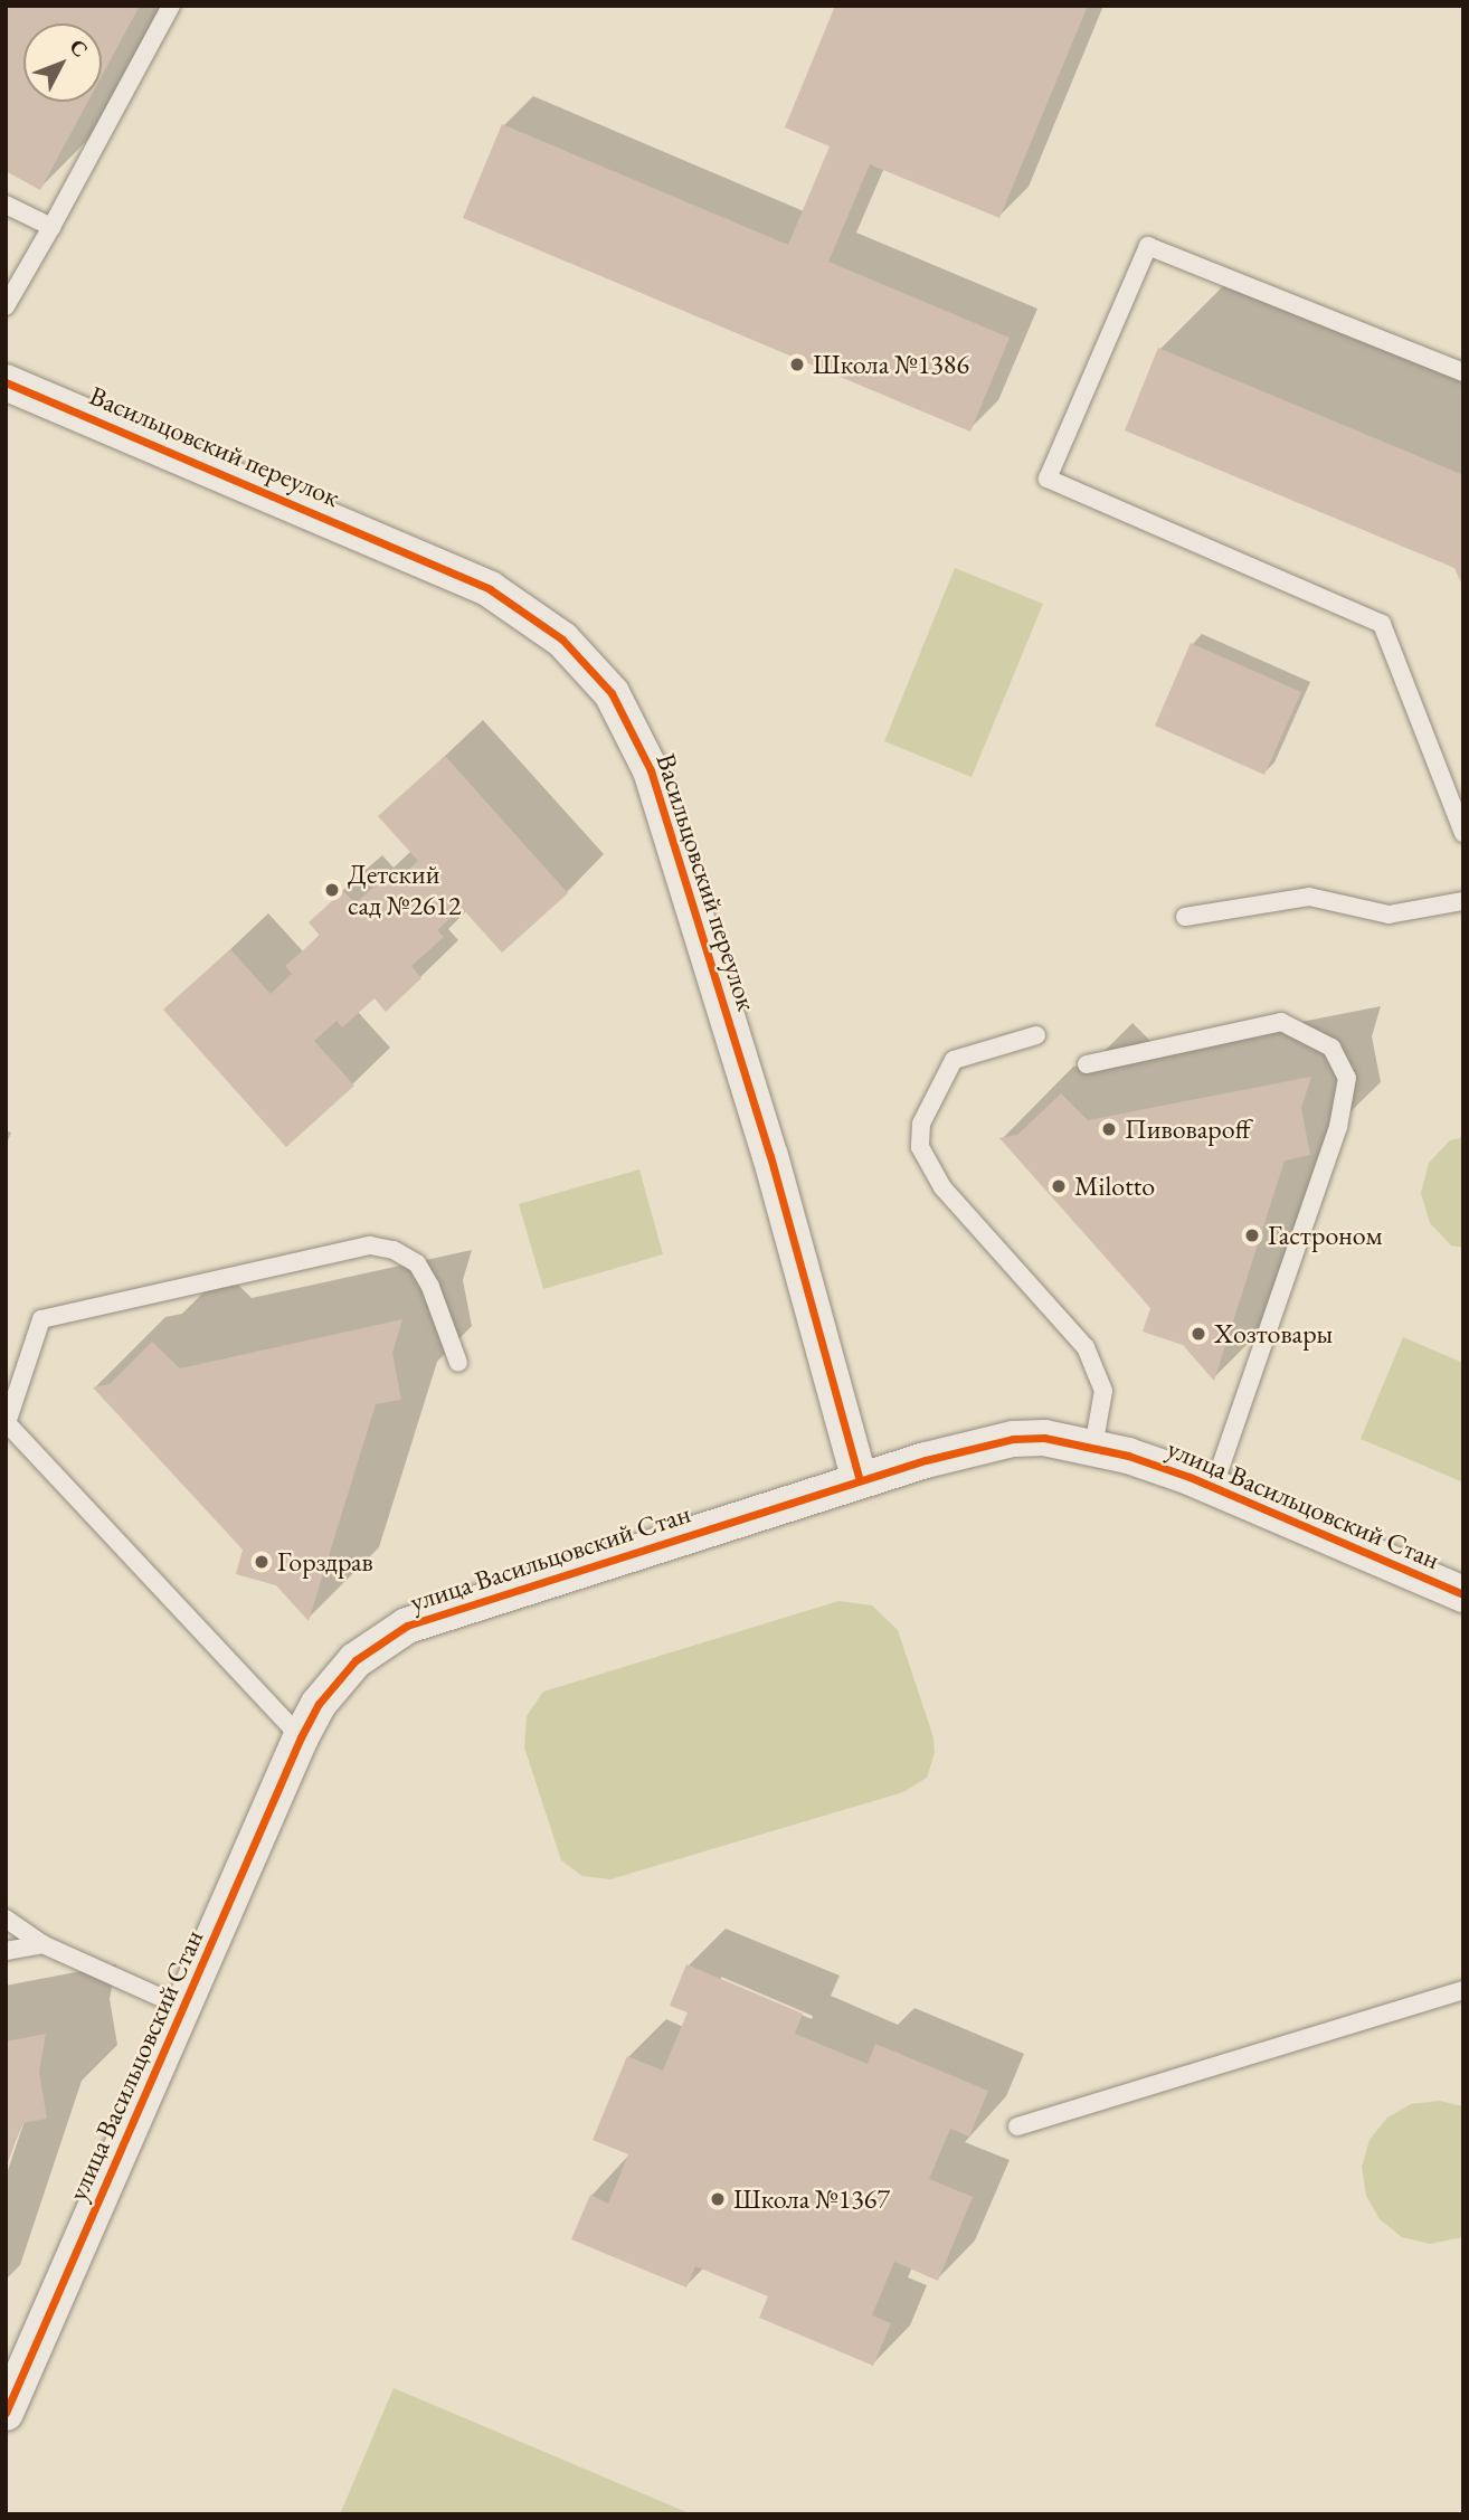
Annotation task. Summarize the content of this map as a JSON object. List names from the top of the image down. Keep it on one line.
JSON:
{"streets":{"street":["Васильцовский переулок","улица Васильцовский Стан"]},"crossings":[["Васильцовский переулок","улица Васильцовский Стан"]],"places":["Школа №1386","Детский сад №2612","Пивовароff","Milotto","Гастроном","Хозтовары","Горздрав","Школа №1367"],"north":"top right"}
